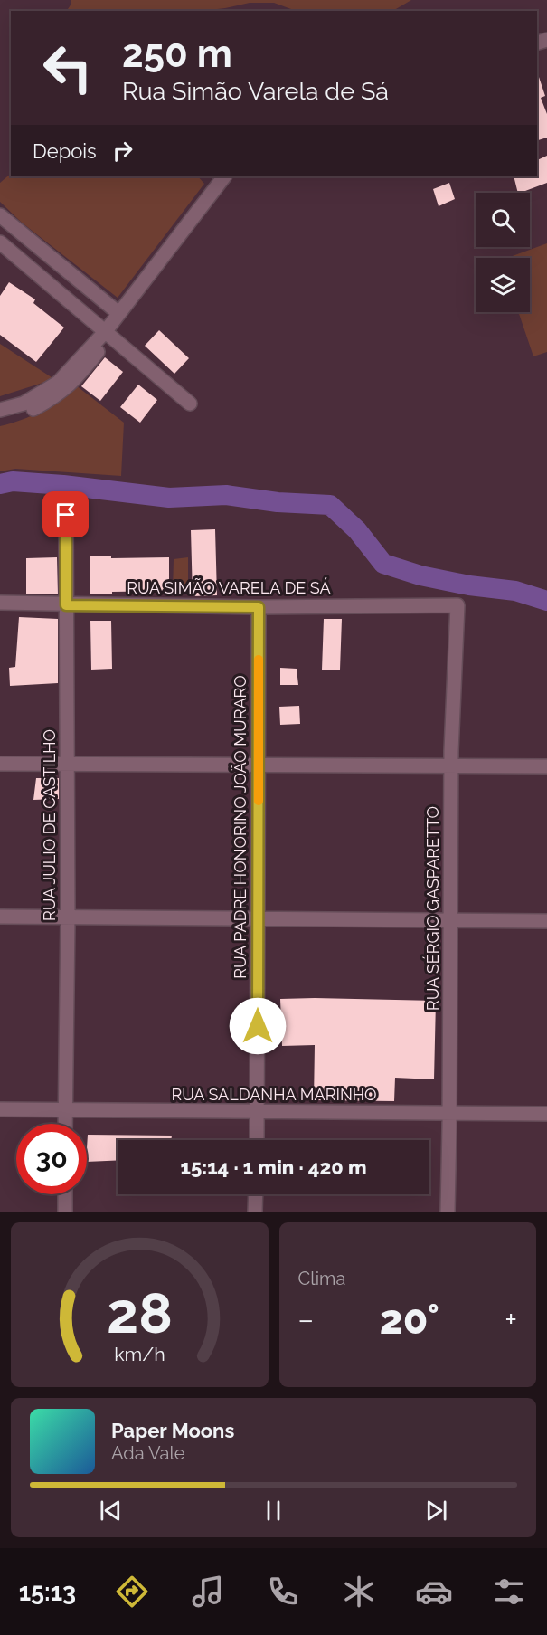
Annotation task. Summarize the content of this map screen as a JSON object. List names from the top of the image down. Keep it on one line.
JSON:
{"streets":{"street":["RUA SIMÃO VARELA DE SÁ","RUA JULIO DE CASTILHO","RUA PADRE HONORINO JOÃO MURARO","RUA SÉRGIO GASPARETTO","RUA SALDANHA MARINHO"]},"crossings":[["RUA SIMÃO VARELA DE SÁ","RUA JULIO DE CASTILHO"],["RUA SIMÃO VARELA DE SÁ","RUA PADRE HONORINO JOÃO MURARO"],["RUA SIMÃO VARELA DE SÁ","RUA SÉRGIO GASPARETTO"],["RUA JULIO DE CASTILHO","RUA SALDANHA MARINHO"],["RUA PADRE HONORINO JOÃO MURARO","RUA SALDANHA MARINHO"],["RUA SÉRGIO GASPARETTO","RUA SALDANHA MARINHO"]],"page":{"turn":["250 m","Rua Simão Varela de Sá"],"then":"Depois","limit":"30","trip":"15:14 · 1 min · 420 m","tile":"Clima","heat":["−","20°","+"],"song":["Paper Moons","Ada Vale"],"tabs":"15:13","gauge":["28","km/h"]}}
